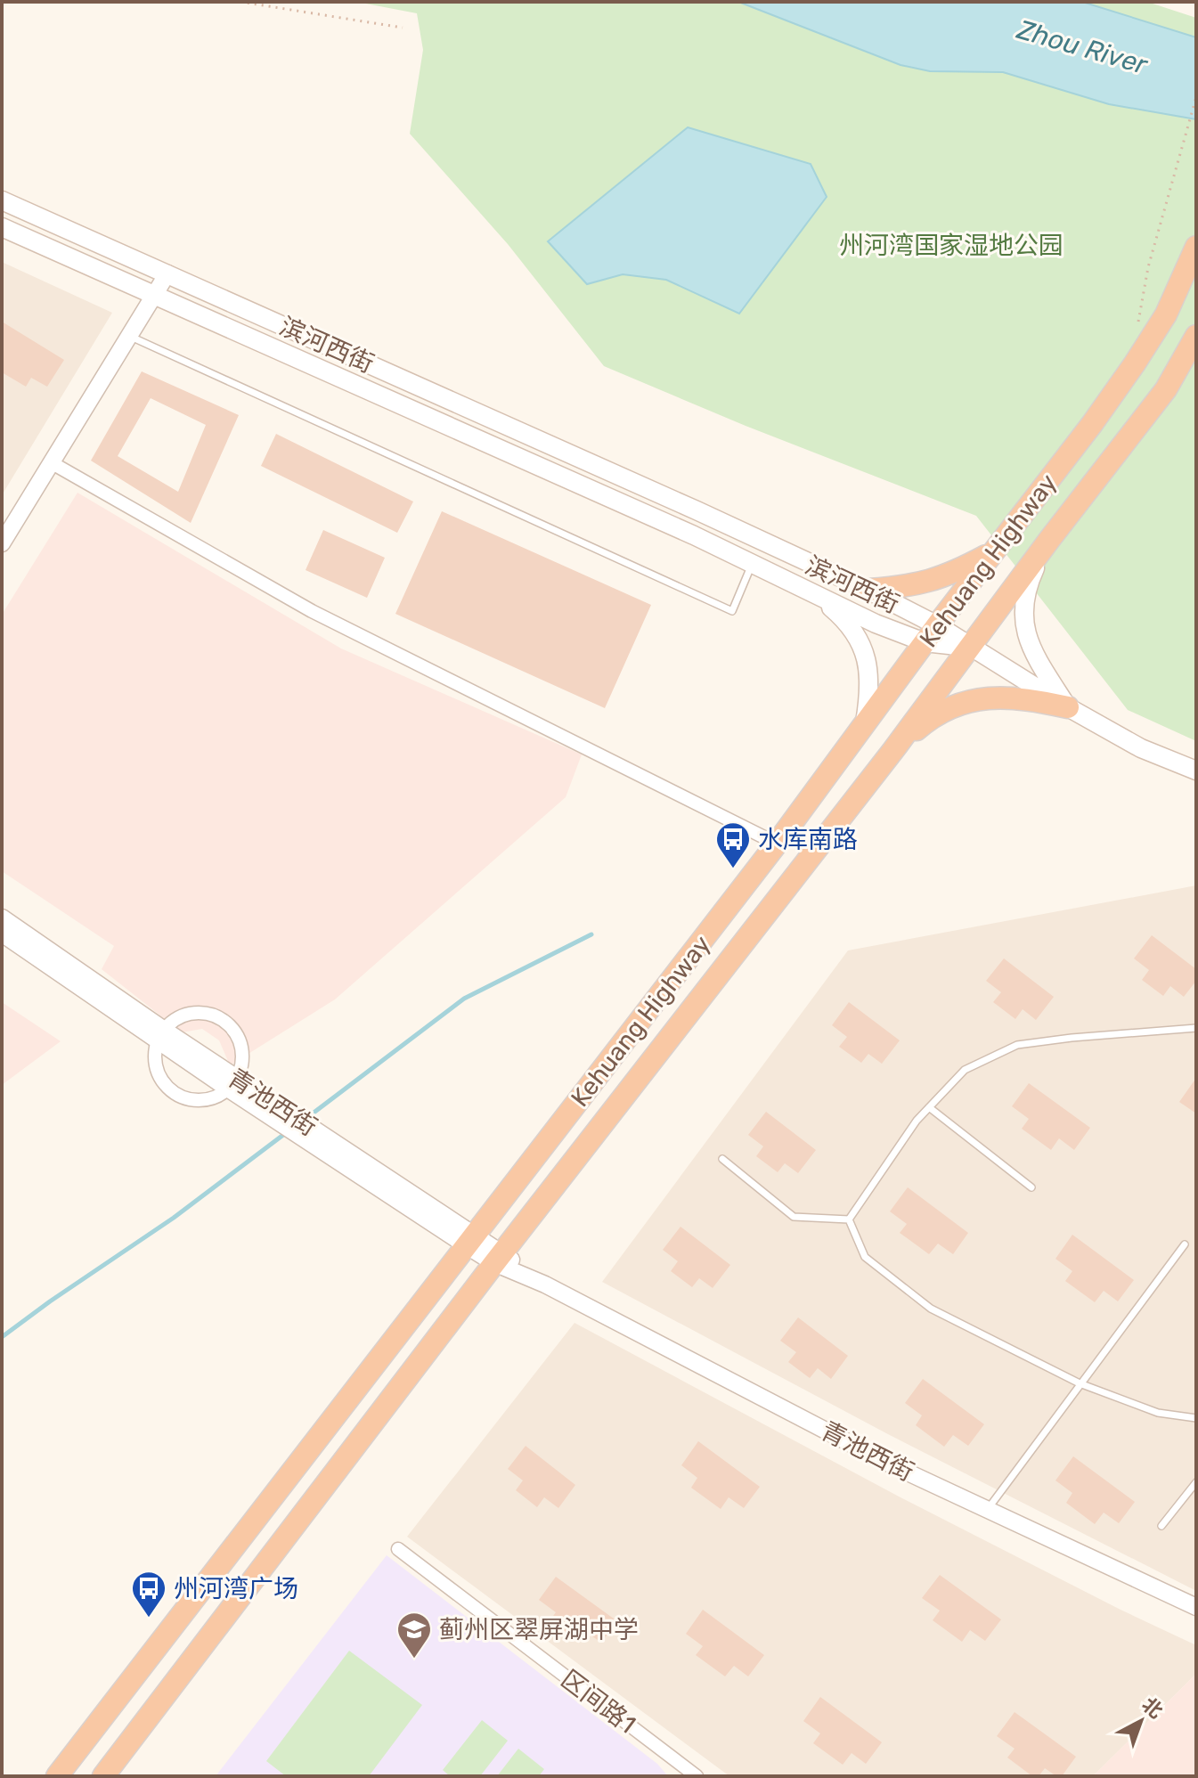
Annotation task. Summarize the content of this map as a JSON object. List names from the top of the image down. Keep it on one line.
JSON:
{"streets":{"highway":["Kehuang Highway"],"main road":["滨河西街"],"street":["青池西街","区间路1"]},"crossings":[["滨河西街","Kehuang Highway"],["Kehuang Highway","青池西街"]],"water":["Zhou River"],"parks":["州河湾国家湿地公园"],"places":{"bus stop":["水库南路","州河湾广场"],"school or university":["蓟州区翠屏湖中学"]},"north":"top right"}
